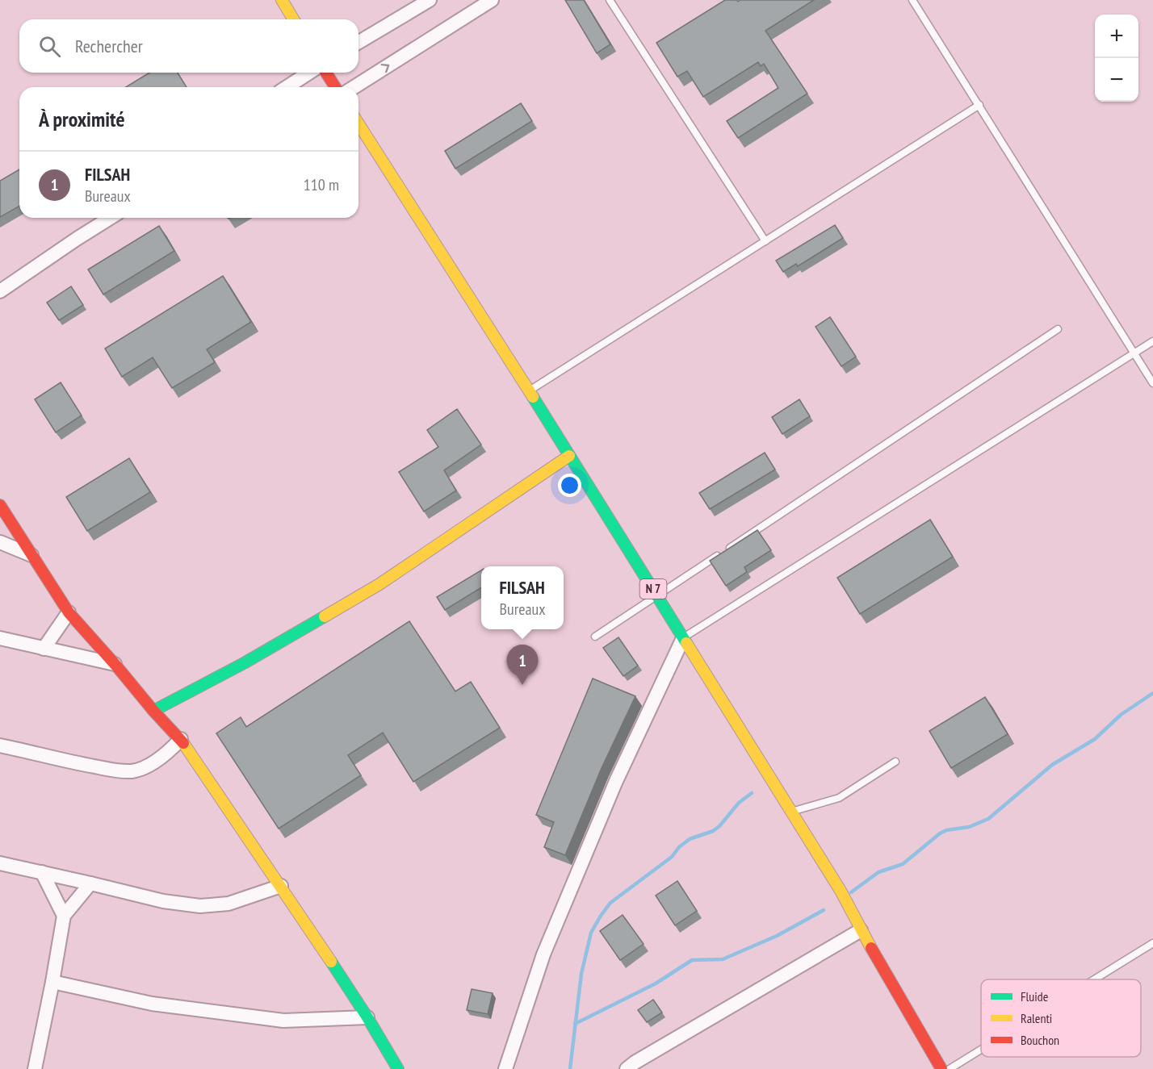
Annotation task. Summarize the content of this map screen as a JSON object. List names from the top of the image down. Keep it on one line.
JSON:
{"streets":{"main road":["N 7"]},"legend":["Fluide","Ralenti","Bouchon"],"page":{"map_buttons":["+","−"],"search":"Rechercher","heading":"À proximité","list":[{"mark":"1","name":"FILSAH","note":"Bureaux","value":"110 m"}],"popup":["FILSAH","Bureaux"],"pins":"1"}}
